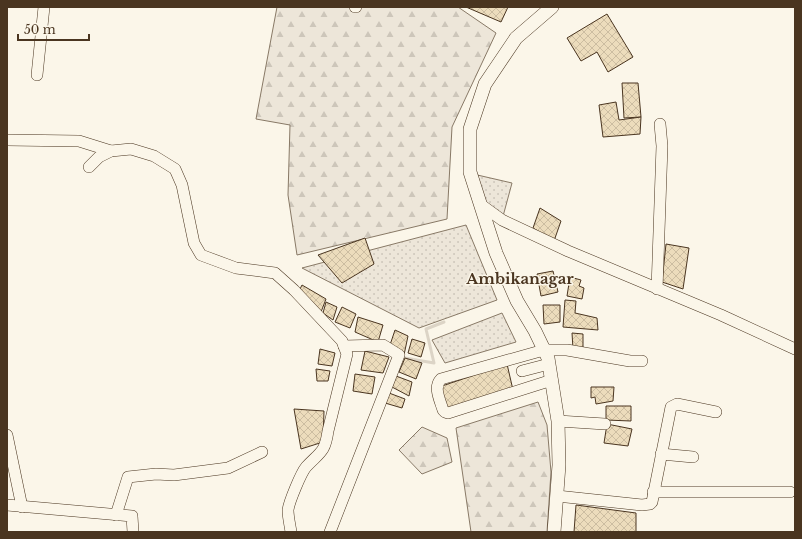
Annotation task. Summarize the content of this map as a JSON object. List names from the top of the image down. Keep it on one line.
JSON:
{"districts":["Ambikanagar"],"scale_bar":"50 m"}
